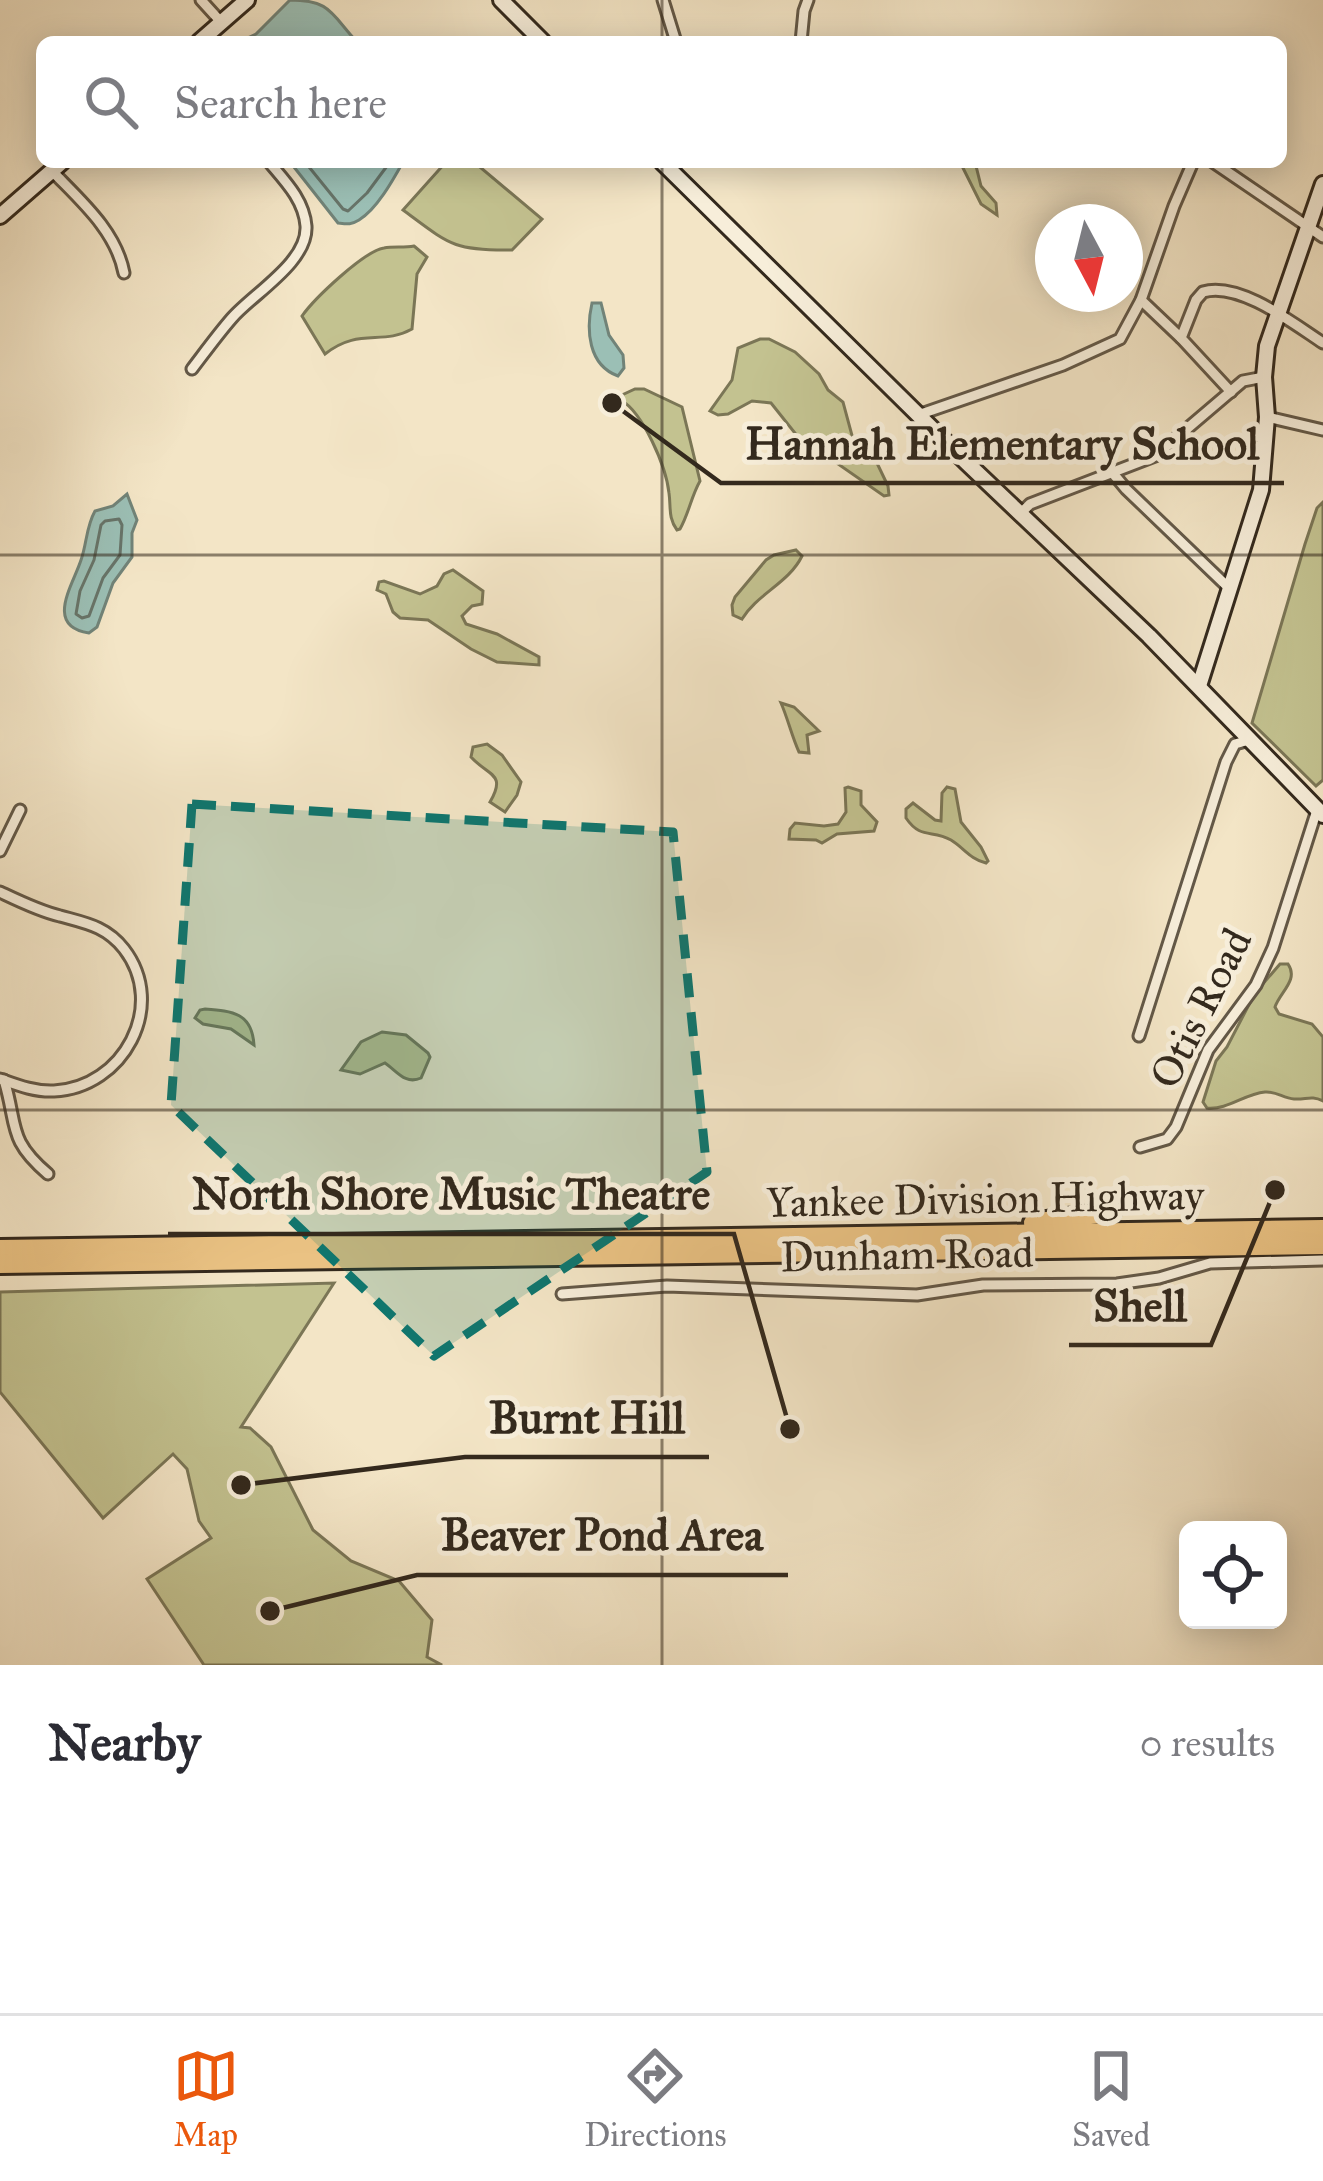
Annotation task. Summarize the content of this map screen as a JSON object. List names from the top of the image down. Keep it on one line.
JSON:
{"streets":{"highway":["Yankee Division Highway"],"street":["Otis Road","Dunham Road"]},"places":["Hannah Elementary School","Shell","North Shore Music Theatre","Burnt Hill","Beaver Pond Area"],"north":"bottom","page":{"search":"Search here","heading":["Nearby","0 results"],"nav":["Map","Directions","Saved"]}}
